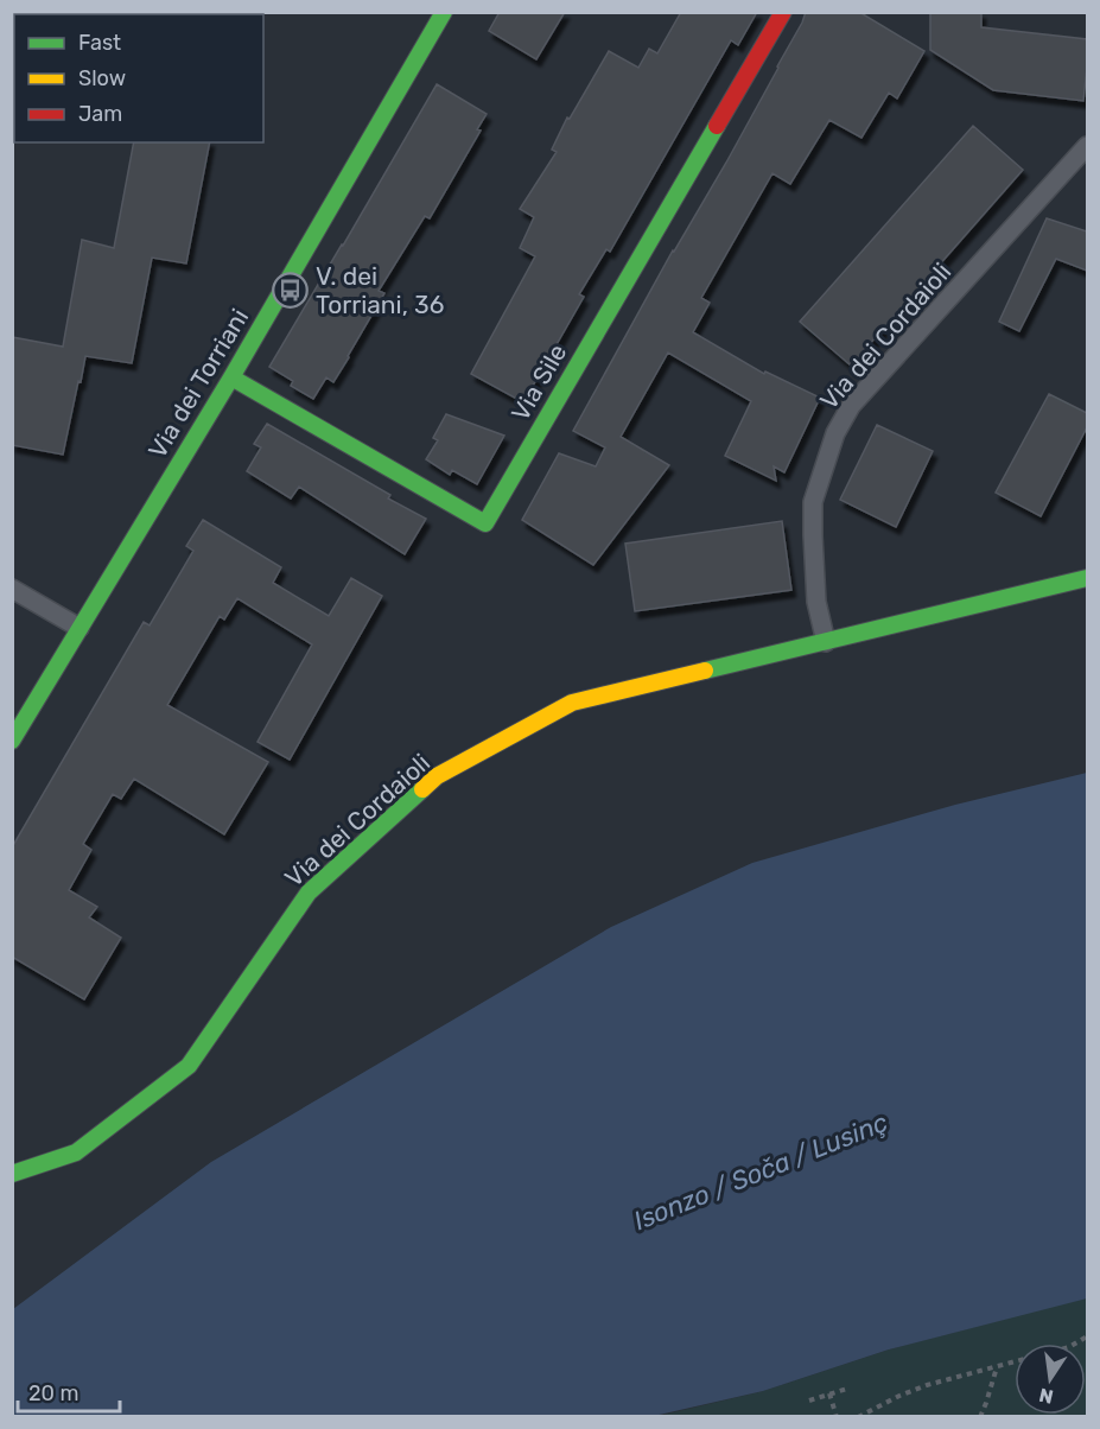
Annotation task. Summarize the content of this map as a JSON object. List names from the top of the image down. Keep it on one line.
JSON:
{"streets":{"street":["Via dei Cordaioli","Via Sile","Via dei Torriani"]},"crossings":[["Via Sile","Via dei Torriani"]],"water":["Isonzo / Soča / Lusinç"],"places":{"bus stop":["V. dei Torriani, 36"]},"legend":["Fast","Slow","Jam"],"scale_bar":"20 m","north":"bottom"}
